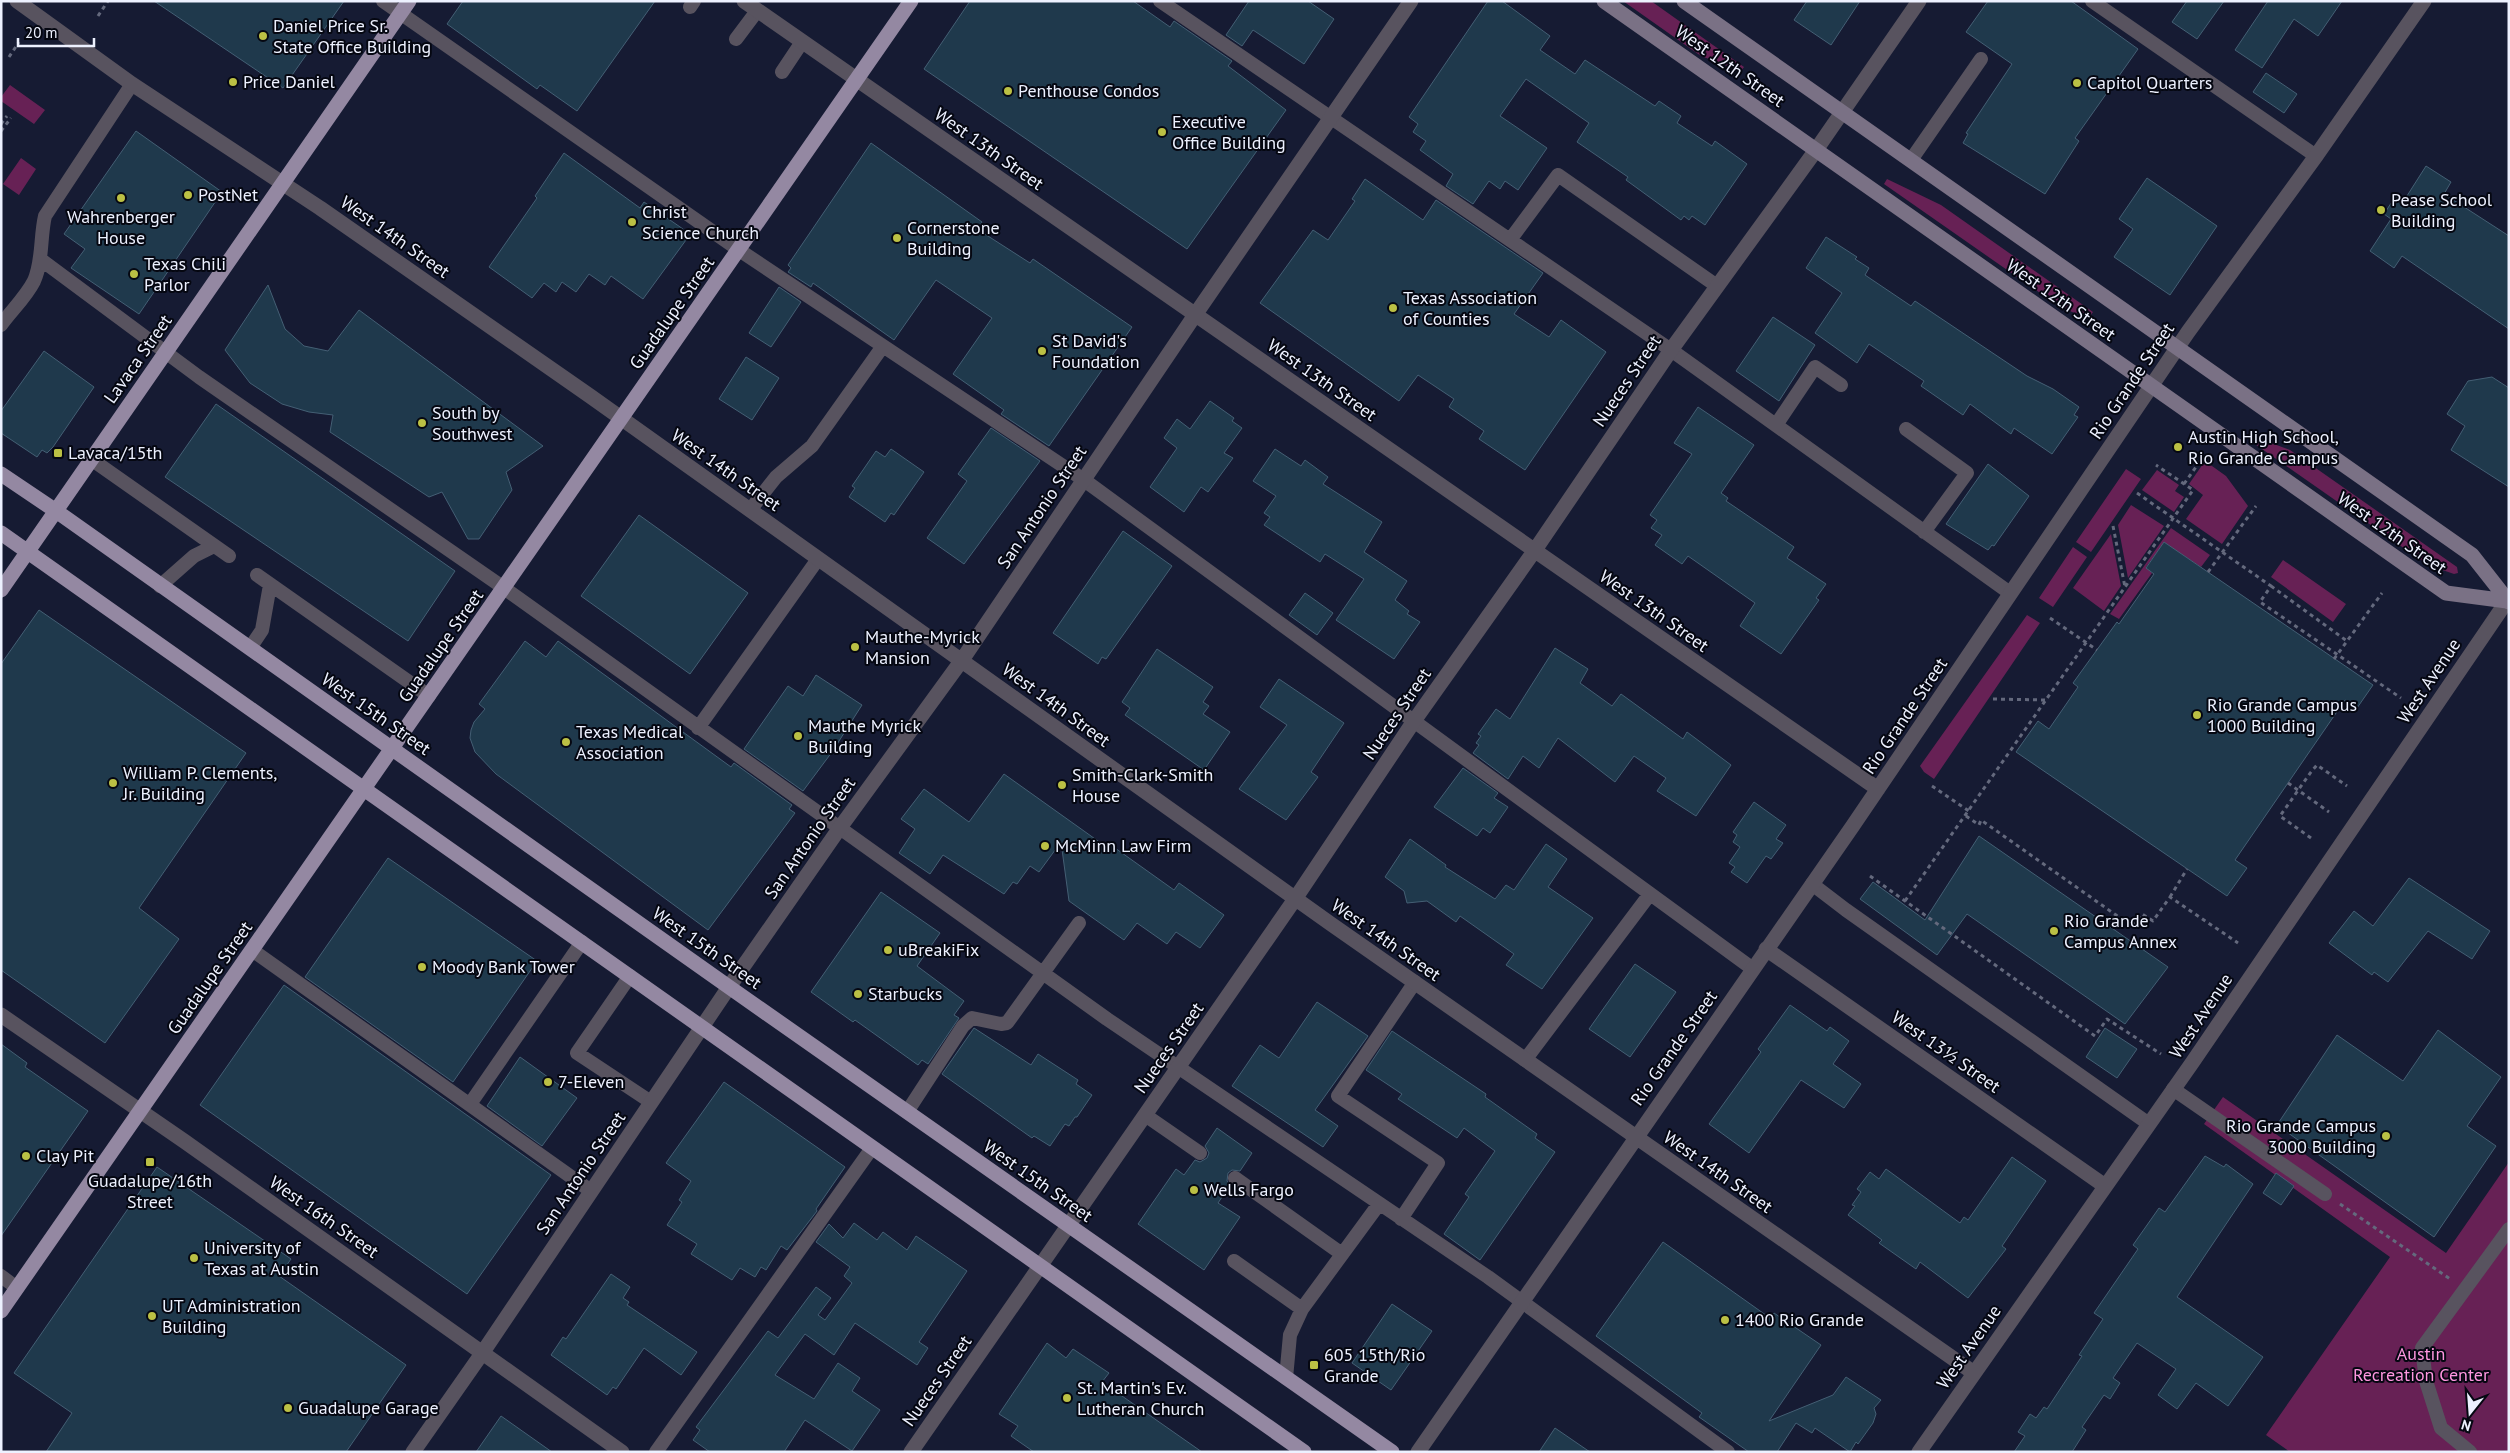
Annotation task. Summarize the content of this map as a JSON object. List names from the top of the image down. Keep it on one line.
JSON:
{"streets":{"main road":["West 12th Street","Guadalupe Street","Lavaca Street","West 15th Street"],"street":["West 13th Street","West 14th Street","Nueces Street","Rio Grande Street","San Antonio Street","West Avenue","West 13½ Street","West 16th Street"]},"crossings":[["West 12th Street","Nueces Street"],["West 12th Street","Rio Grande Street"],["West 12th Street","West Avenue"],["West 13th Street","Guadalupe Street"],["West 13th Street","Nueces Street"],["West 13th Street","Rio Grande Street"],["West 13th Street","San Antonio Street"],["West 14th Street","Guadalupe Street"],["West 14th Street","Lavaca Street"],["West 14th Street","Nueces Street"],["West 14th Street","Rio Grande Street"],["West 14th Street","San Antonio Street"],["West 14th Street","West Avenue"],["Guadalupe Street","West 15th Street"],["Guadalupe Street","West 16th Street"],["Lavaca Street","West 15th Street"],["Nueces Street","West 15th Street"],["Rio Grande Street","West 13½ Street"],["San Antonio Street","West 15th Street"],["San Antonio Street","West 16th Street"],["West Avenue","West 13½ Street"]],"parks":["Austin Recreation Center"],"places":{"other":["Daniel Price Sr. State Office Building","Price Daniel","Capitol Quarters","Penthouse Condos","Executive Office Building","PostNet","Wahrenberger House","Pease School Building","Christ Science Church","Cornerstone Building","Texas Chili Parlor","Texas Association of Counties","St David's Foundation","South by Southwest","Austin High School, Rio Grande Campus","Mauthe-Myrick Mansion","Rio Grande Campus 1000 Building","Mauthe Myrick Building","Texas Medical Association","William P. Clements, Jr. Building","Smith-Clark-Smith House","McMinn Law Firm","Rio Grande Campus Annex","uBreakiFix","Moody Bank Tower","Starbucks","7-Eleven","Rio Grande Campus 3000 Building","Clay Pit","Wells Fargo","University of Texas at Austin","UT Administration Building","1400 Rio Grande","St. Martin's Ev. Lutheran Church","Guadalupe Garage"],"transit":["Lavaca/15th","Guadalupe/16th Street","605 15th/Rio Grande"]},"scale_bar":"20 m","north":"bottom"}
